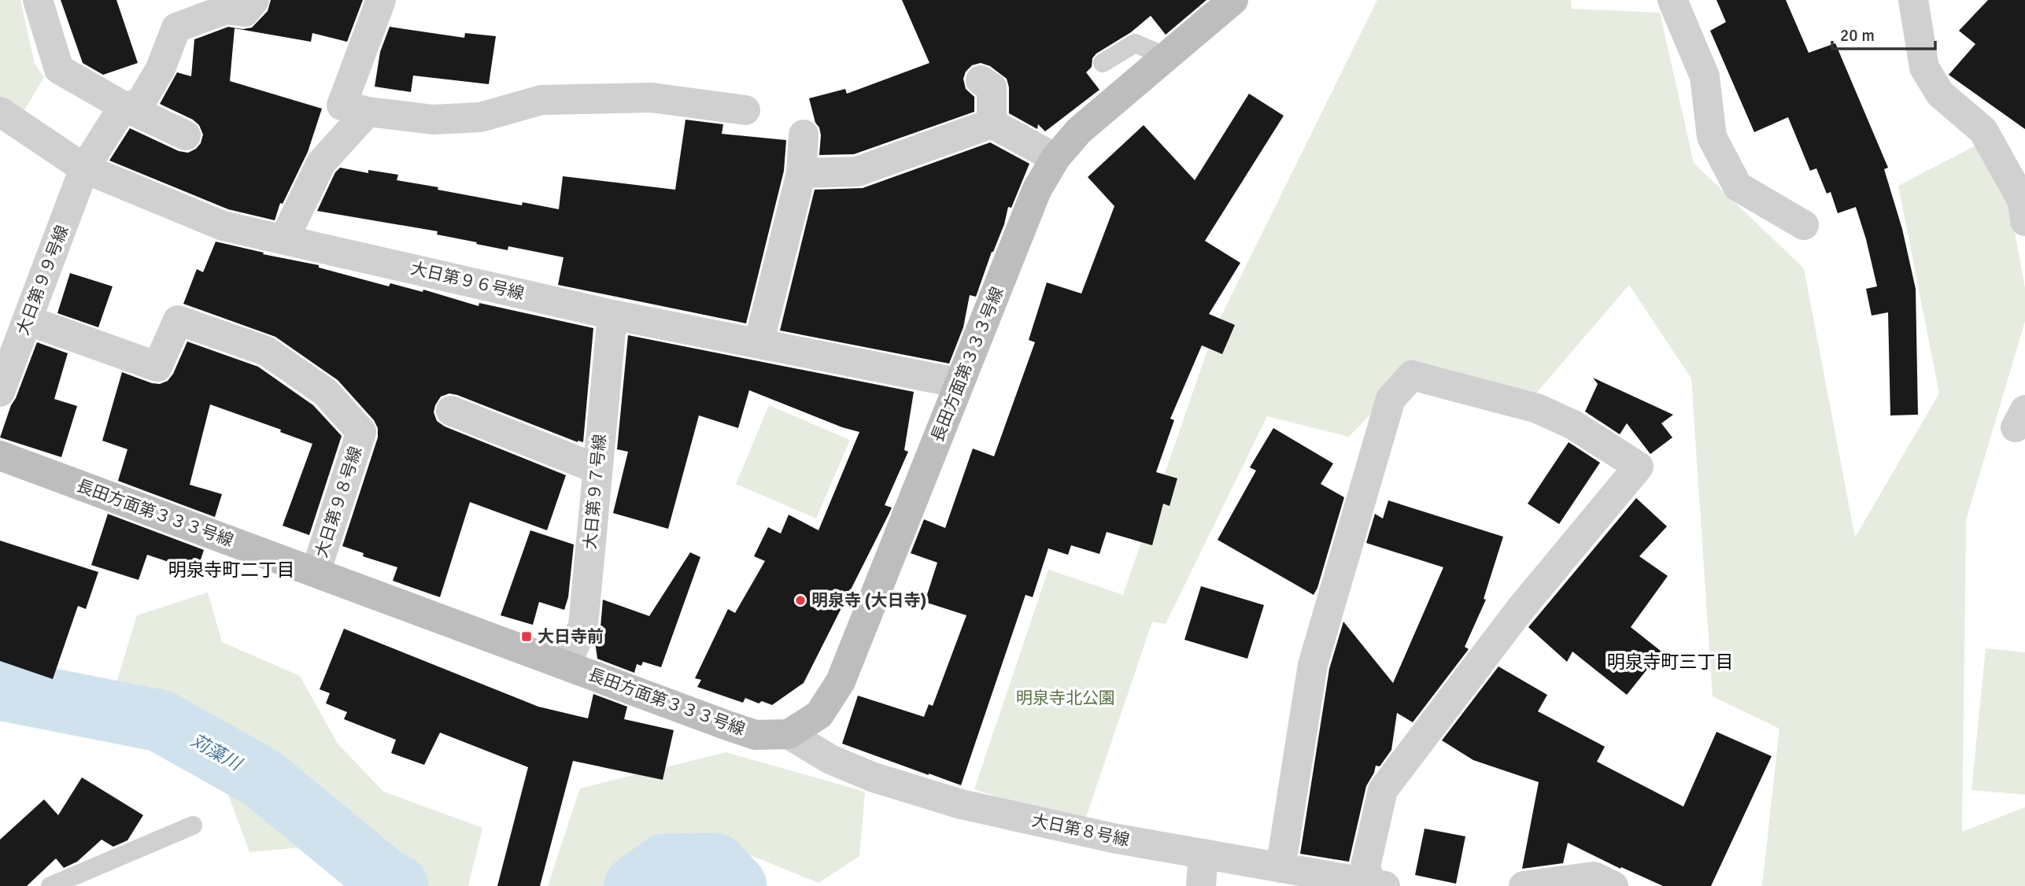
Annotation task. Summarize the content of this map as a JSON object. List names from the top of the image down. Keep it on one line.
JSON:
{"streets":{"street":["大日第９９号線","大日第９６号線","長田方面第３３３号線","大日第９７号線","大日第９８号線","大日第８号線"]},"crossings":[["大日第９９号線","大日第９６号線"],["大日第９９号線","大日第９８号線"],["大日第９６号線","長田方面第３３３号線"],["大日第９６号線","大日第９７号線"],["長田方面第３３３号線","大日第９７号線"],["長田方面第３３３号線","大日第９８号線"],["長田方面第３３３号線","大日第８号線"]],"districts":["明泉寺町二丁目","明泉寺町三丁目"],"water":["苅藻川"],"parks":["明泉寺北公園"],"places":{"other":["明泉寺 (大日寺)"],"transit":["大日寺前"]},"scale_bar":"20 m"}
